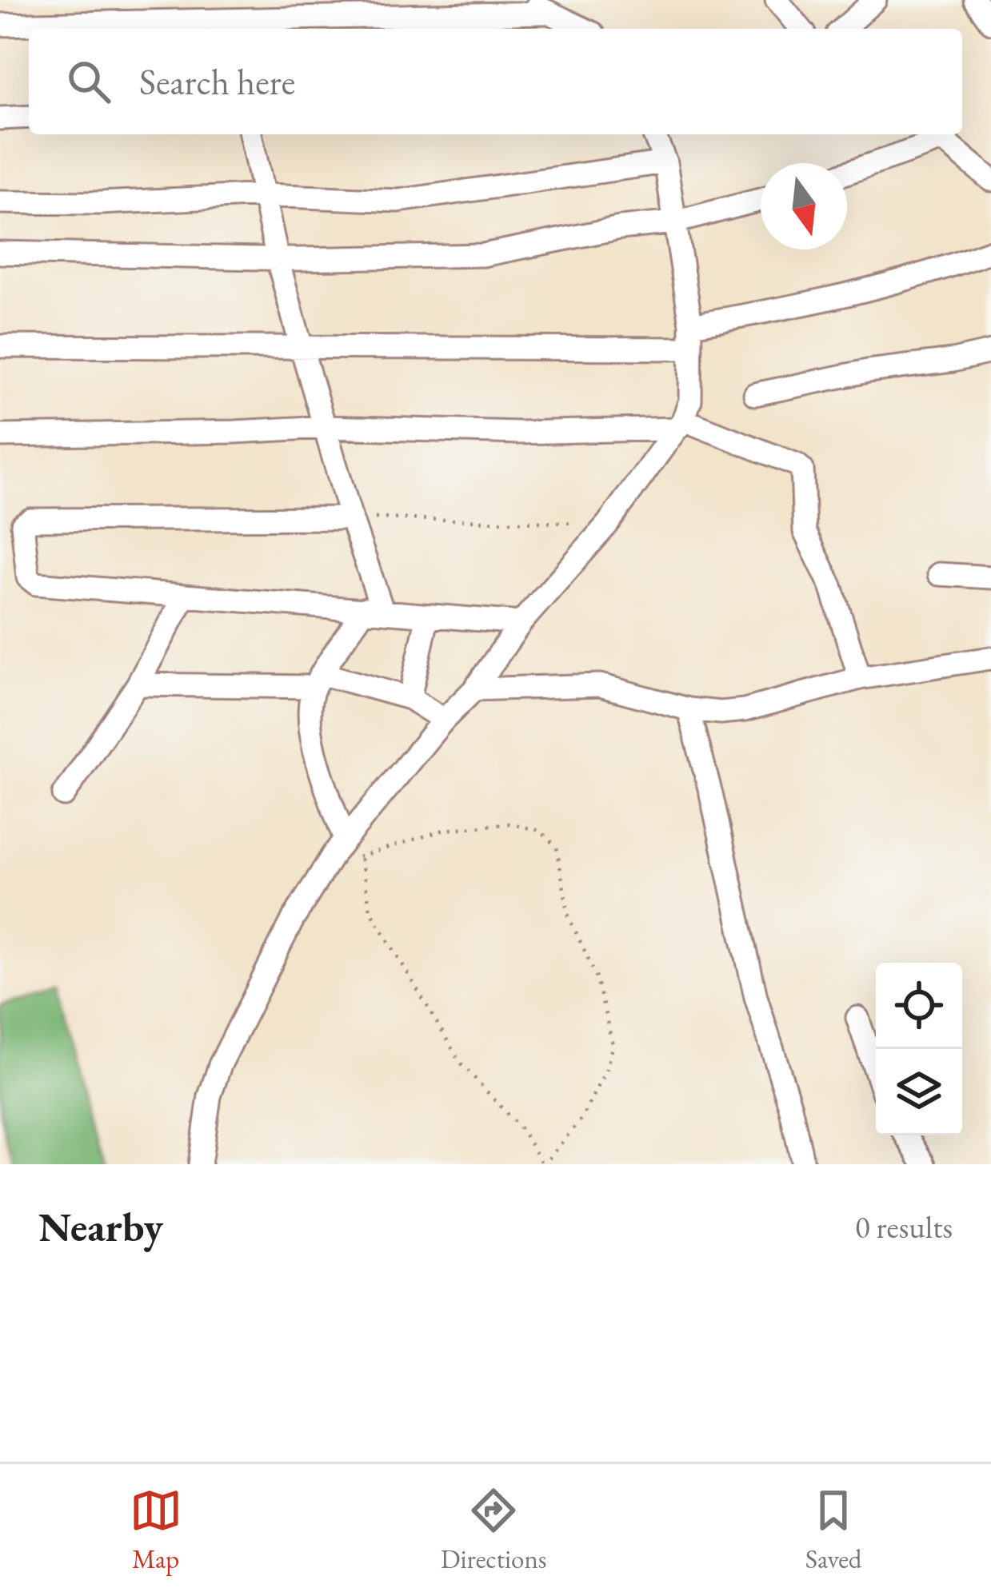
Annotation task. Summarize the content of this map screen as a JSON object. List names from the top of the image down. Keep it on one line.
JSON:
{"north":"bottom","page":{"search":"Search here","heading":["Nearby","0 results"],"nav":["Map","Directions","Saved"]}}
